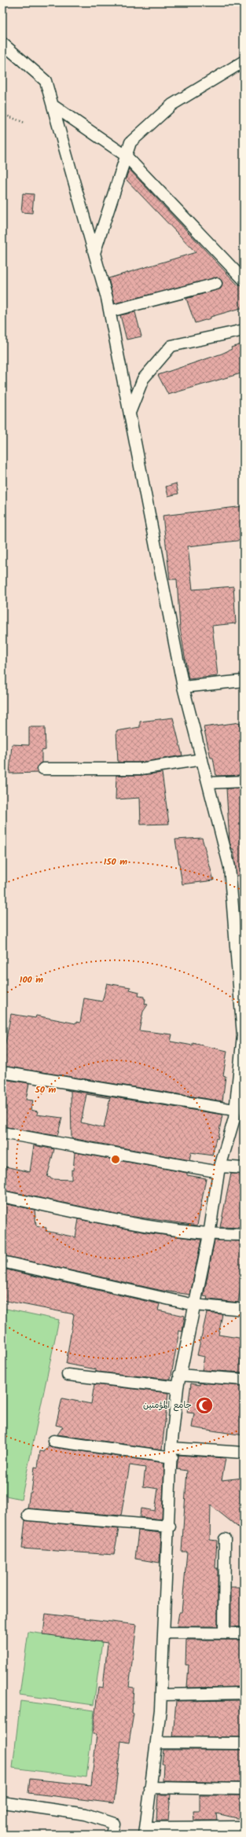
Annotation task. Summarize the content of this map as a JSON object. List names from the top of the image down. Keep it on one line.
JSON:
{"places":{"mosque":["جامع المؤمنين"]},"rings":["150 m","100 m","50 m"]}
